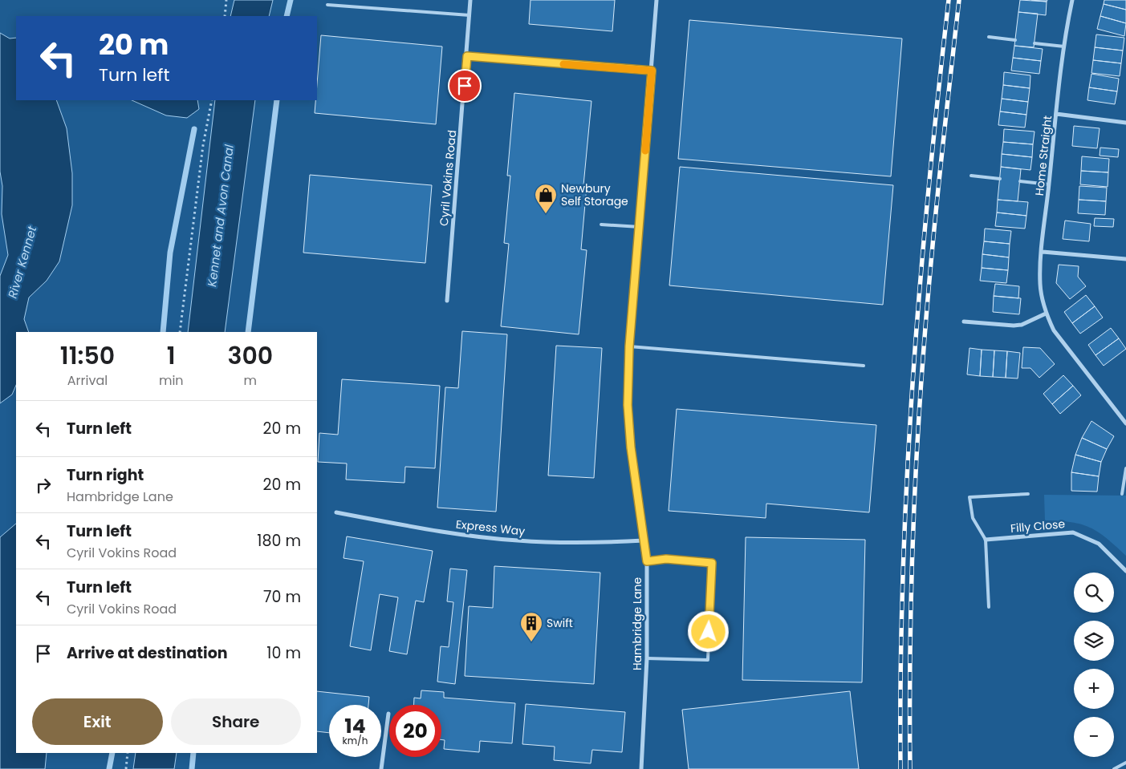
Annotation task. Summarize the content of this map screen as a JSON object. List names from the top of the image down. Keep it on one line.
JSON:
{"streets":{"street":["Home Straight","Cyril Vokins Road","Filly Close","Express Way","Hambridge Lane"]},"crossings":[["Express Way","Hambridge Lane"]],"water":["Kennet and Avon Canal","River Kennet"],"places":{"shop":["Newbury Self Storage"],"building":["Swift"]},"page":{"turn":["20 m","Turn left"],"eta":["11:50","Arrival","1","min","300","m"],"list":[{"name":"Turn left","value":"20 m"},{"name":"Turn right","note":"Hambridge Lane","value":"20 m"},{"name":"Turn left","note":"Cyril Vokins Road","value":"180 m"},{"name":"Turn left","note":"Cyril Vokins Road","value":"70 m"},{"name":"Arrive at destination","value":"10 m"}],"map_buttons":["+","−"],"buttons":["Exit","Share"],"speed":"14 km/h","limit":"20"}}
